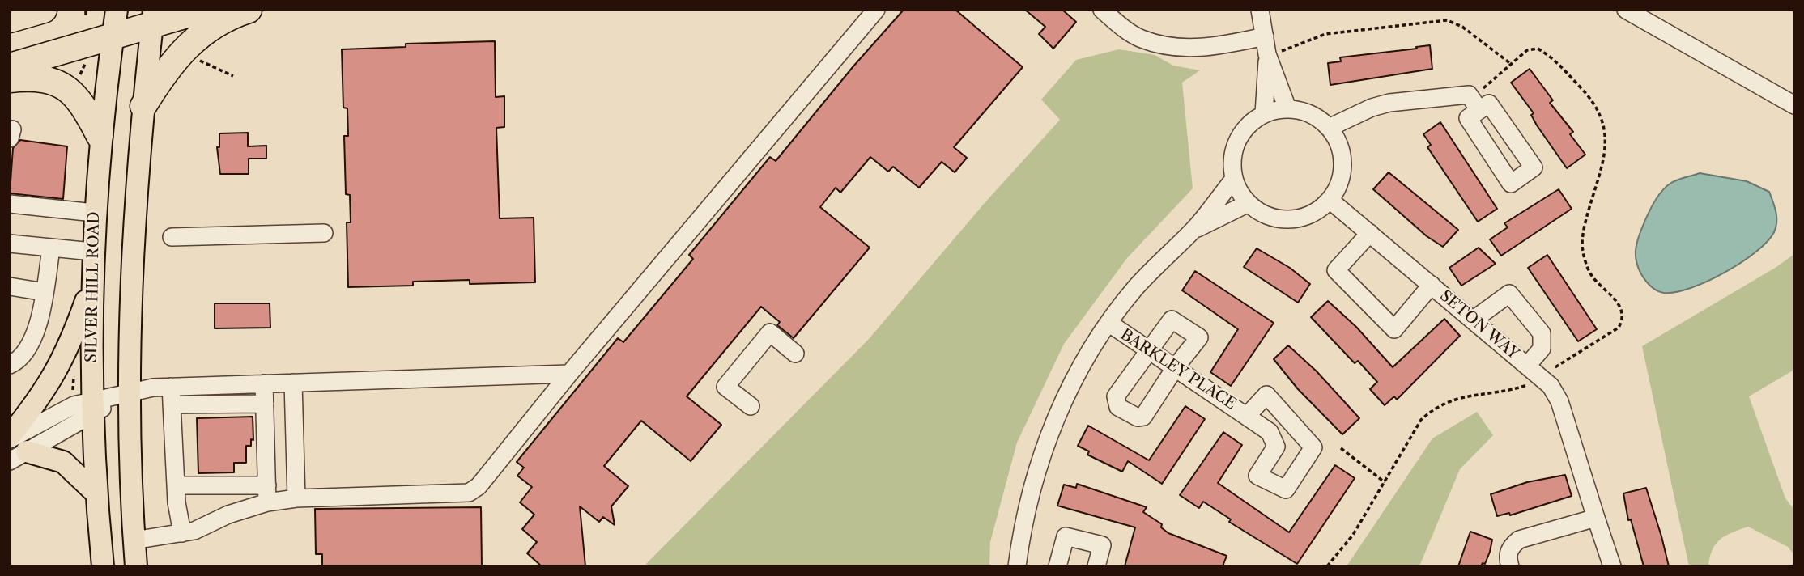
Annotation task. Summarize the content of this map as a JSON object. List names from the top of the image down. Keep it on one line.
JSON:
{"streets":{"main road":["SILVER HILL ROAD"],"street":["SETON WAY","BARKLEY PLACE"]}}
